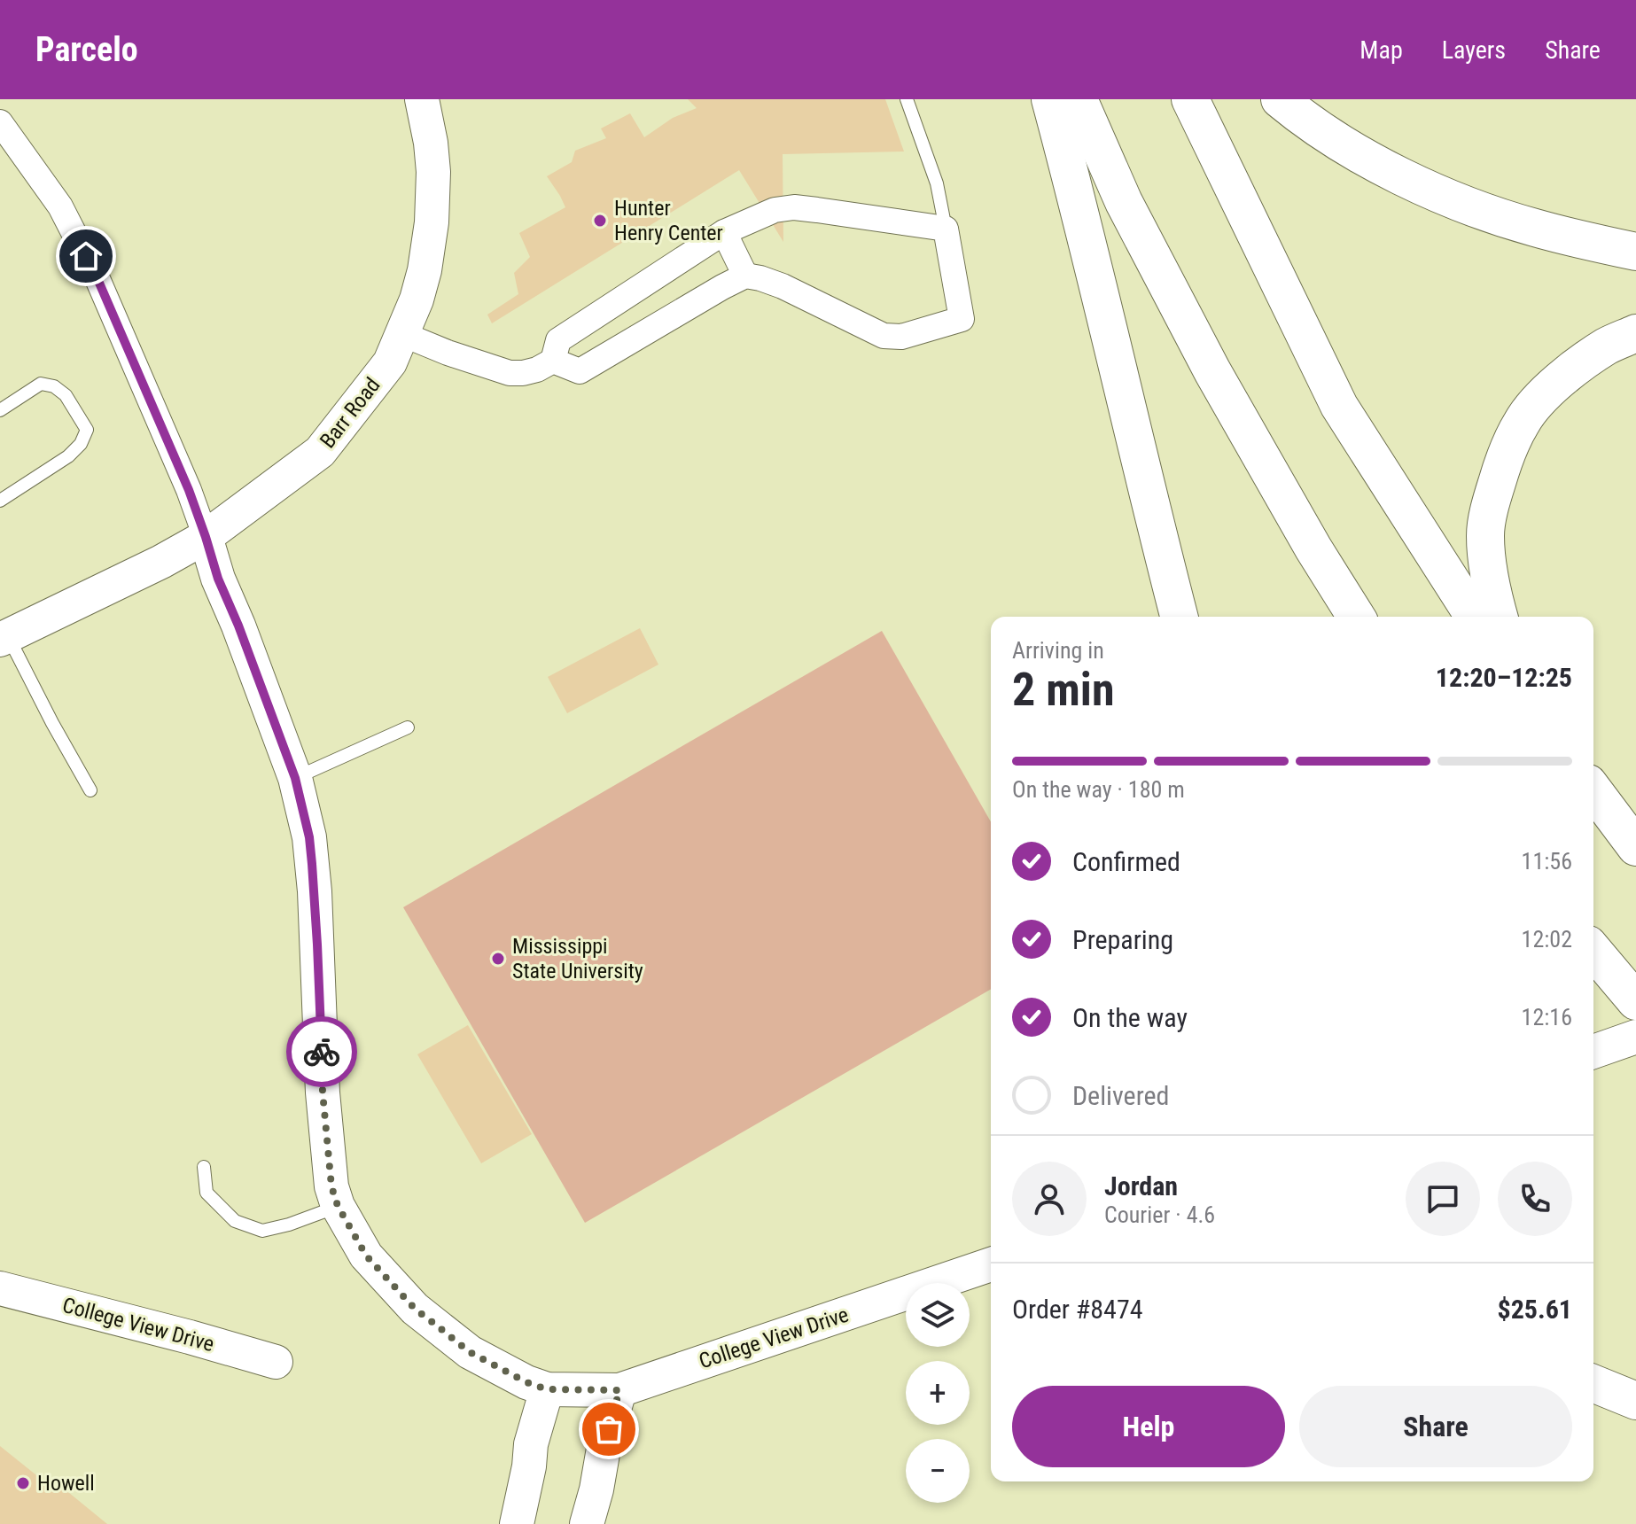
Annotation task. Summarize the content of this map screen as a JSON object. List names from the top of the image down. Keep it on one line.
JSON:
{"streets":{"street":["Barr Road","College View Drive"]},"places":["Hunter Henry Center","Mississippi State University","Howell"],"page":{"header":"Parcelo","nav":["Map","Layers","Share"],"heading":["2 min","Arriving in","12:20–12:25"],"panel":["Jordan","Courier · 4.6","Order #8474","$25.61"],"bar":"On the way · 180 m","list":[["Confirmed","11:56"],["Preparing","12:02"],["On the way","12:16"],"Delivered"],"map_buttons":["+","−"],"buttons":["Help","Share"]}}
